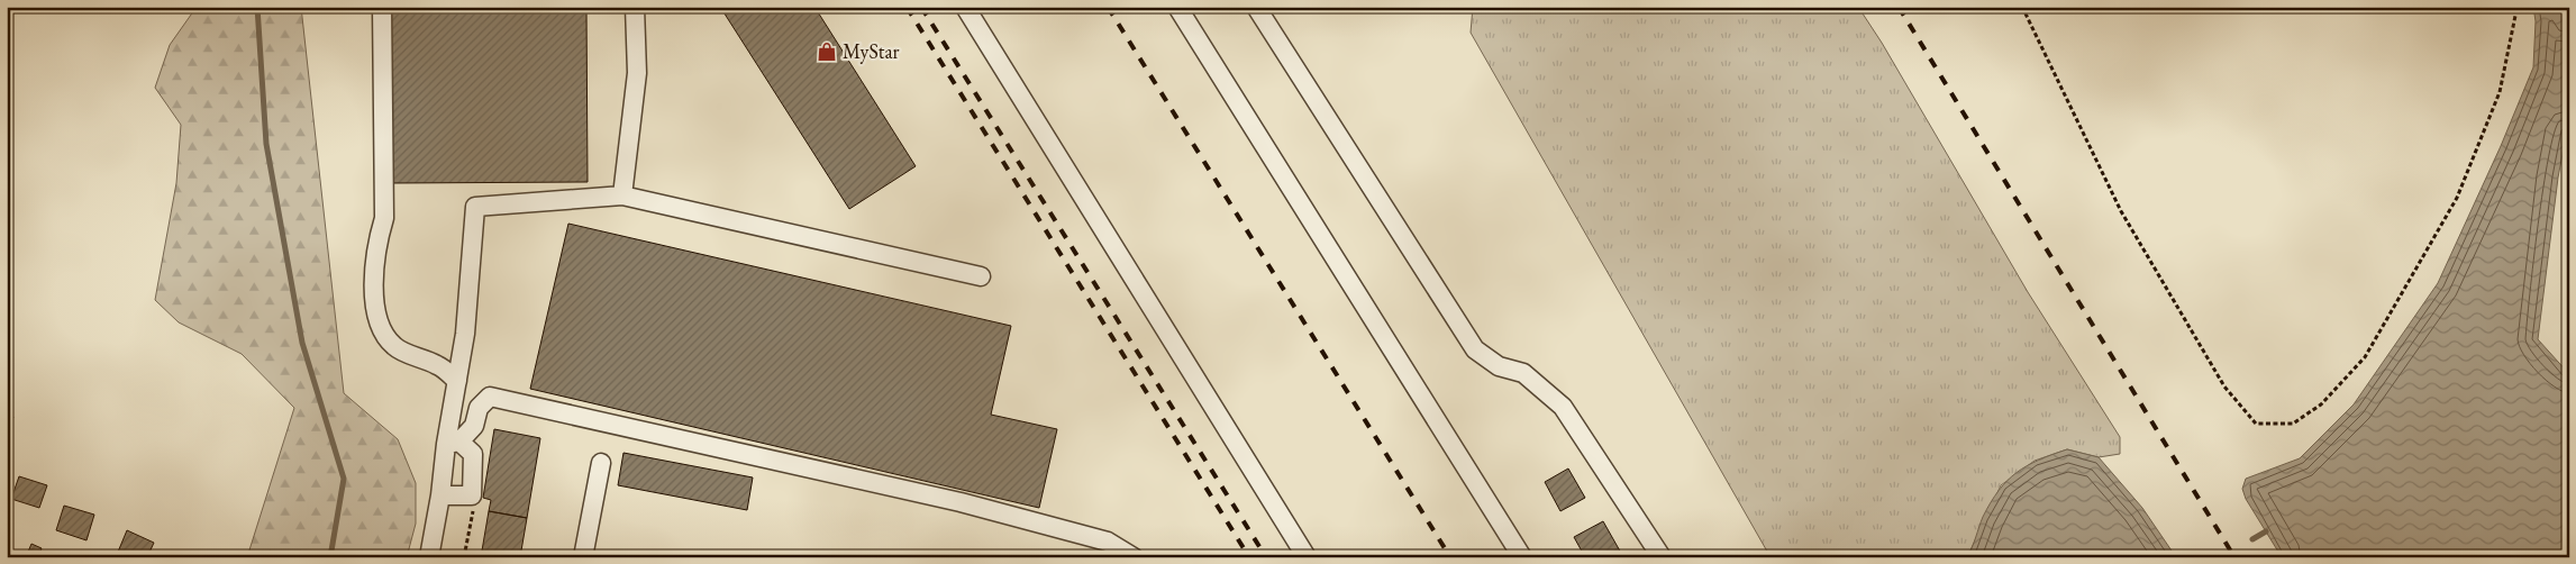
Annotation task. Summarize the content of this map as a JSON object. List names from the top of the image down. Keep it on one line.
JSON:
{"places":{"shop":["MyStar"]}}
